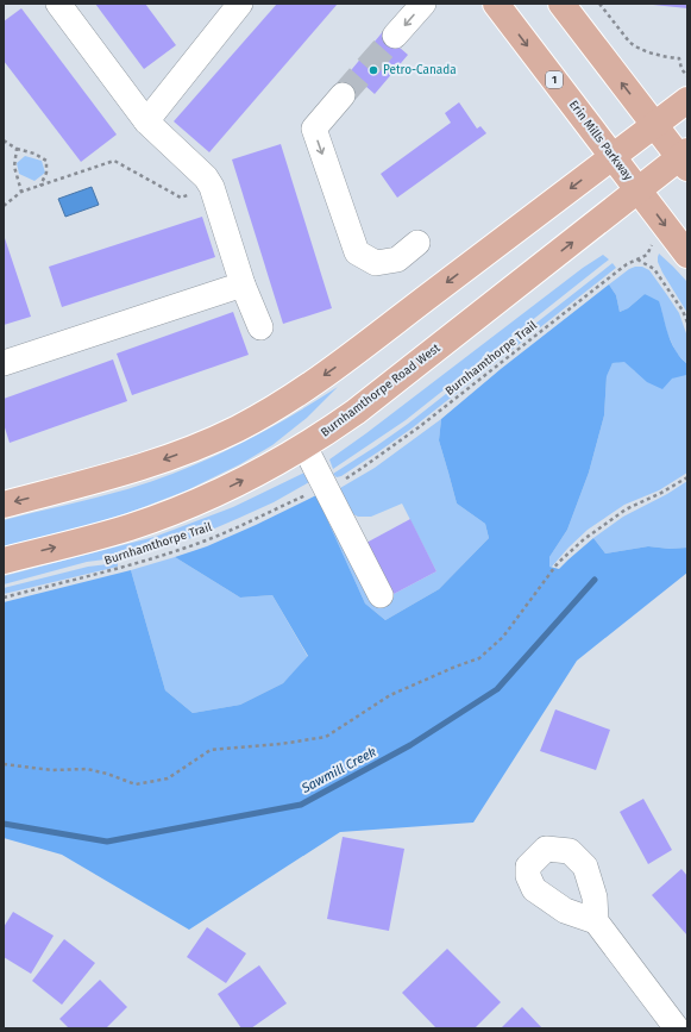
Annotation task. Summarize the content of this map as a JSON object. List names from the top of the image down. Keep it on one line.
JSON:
{"streets":{"main road":["1","Erin Mills Parkway","Burnhamthorpe Road West"],"path":["Burnhamthorpe Trail"]},"crossings":[["Erin Mills Parkway","Burnhamthorpe Road West"]],"water":["Sawmill Creek"],"places":["Petro-Canada"]}
